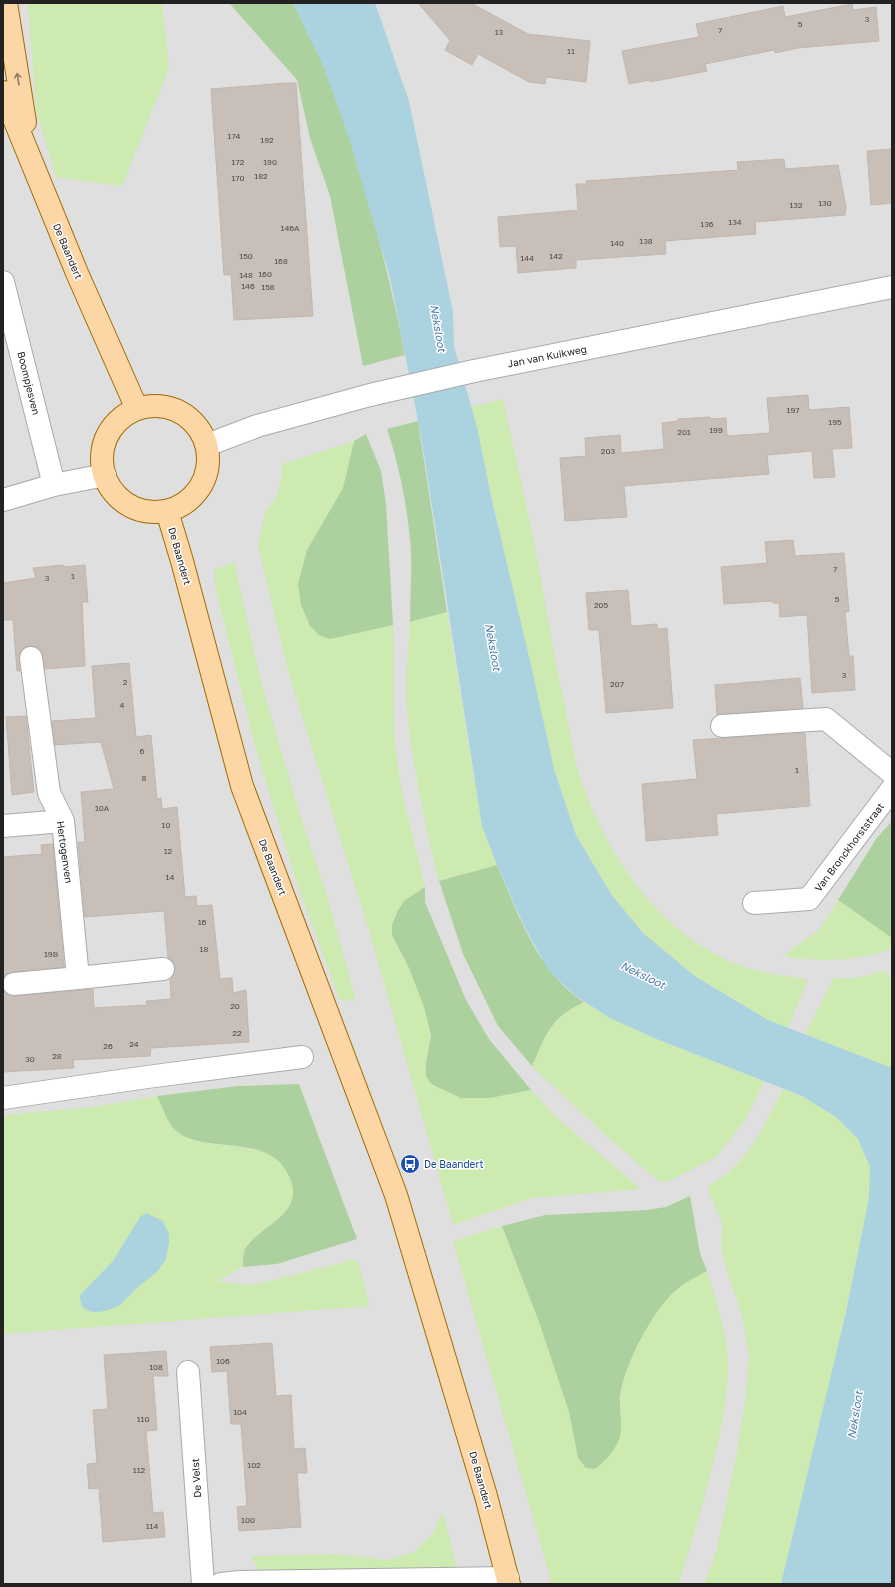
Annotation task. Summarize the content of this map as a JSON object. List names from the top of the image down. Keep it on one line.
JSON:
{"streets":{"main road":["De Baandert"],"street":["Jan van Kuikweg","Boompjesven","Van Bronckhorststraat","Hertogenven","De Velst"]},"crossings":[["De Baandert","Jan van Kuikweg"]],"water":["Neksloot"],"places":{"bus stop":["De Baandert"]},"house_numbers":["3","5","7","13","11","174","192","172","190","182","170","130","132","134","136","146A","138","140","150","142","144","168","160","148","146","158","197","195","199","201","203","7","1","3","5","205","3","2","207","4","6","1","8","10A","10","12","14","16","18","19B","20","22","24","26","28","30","106","108","104","110","102","112","100","114"]}
